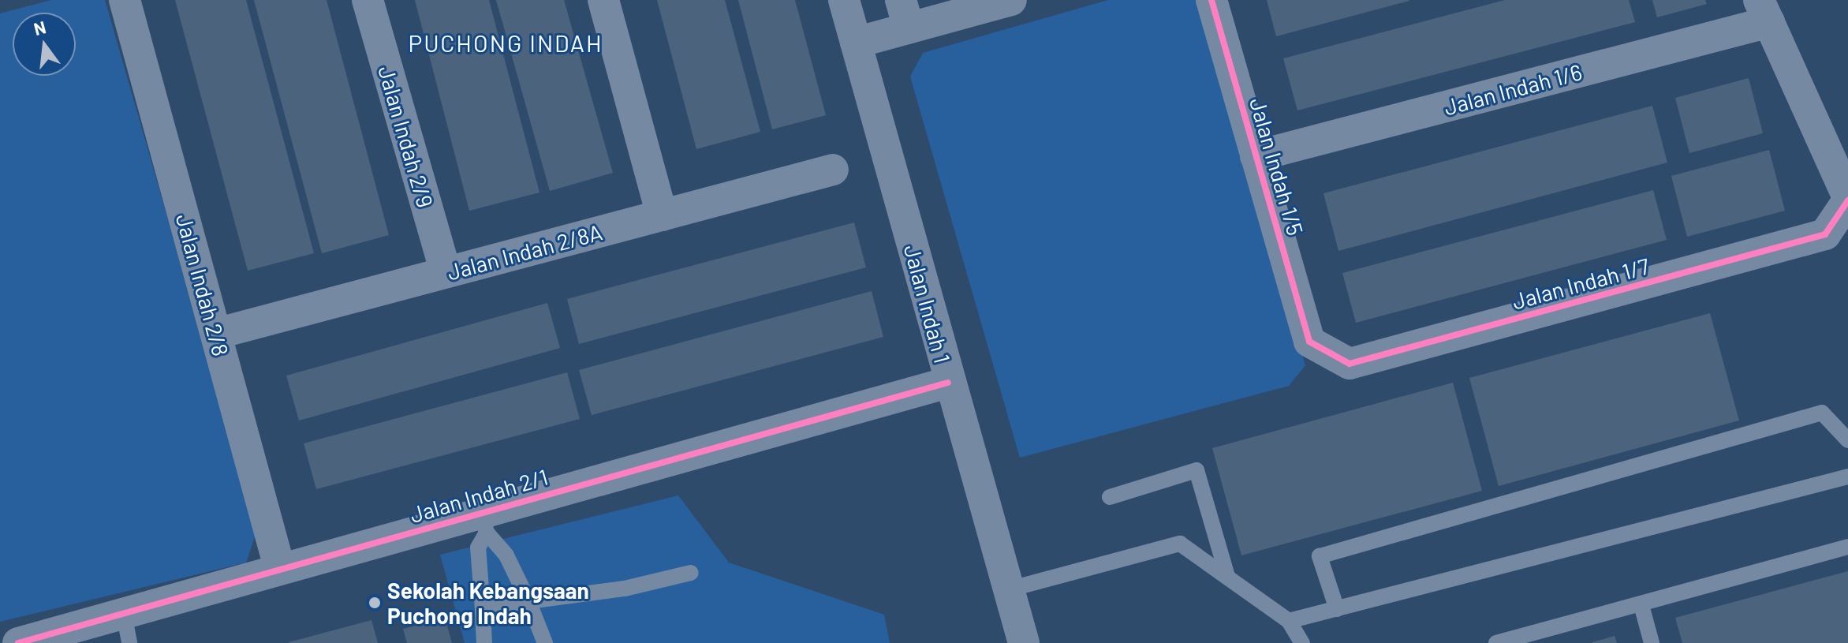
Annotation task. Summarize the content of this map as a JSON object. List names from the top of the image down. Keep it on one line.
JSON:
{"streets":{"street":["Jalan Indah 1/6","Jalan Indah 2/9","Jalan Indah 1/5","Jalan Indah 2/8A","Jalan Indah 1/7","Jalan Indah 2/8","Jalan Indah 1","Jalan Indah 2/1"]},"crossings":[["Jalan Indah 1/6","Jalan Indah 1/5"],["Jalan Indah 2/9","Jalan Indah 2/8A"],["Jalan Indah 1/5","Jalan Indah 1/7"],["Jalan Indah 2/8A","Jalan Indah 2/8"],["Jalan Indah 2/8","Jalan Indah 2/1"],["Jalan Indah 1","Jalan Indah 2/1"]],"districts":["PUCHONG INDAH"],"places":["Sekolah Kebangsaan Puchong Indah"],"north":"top"}
